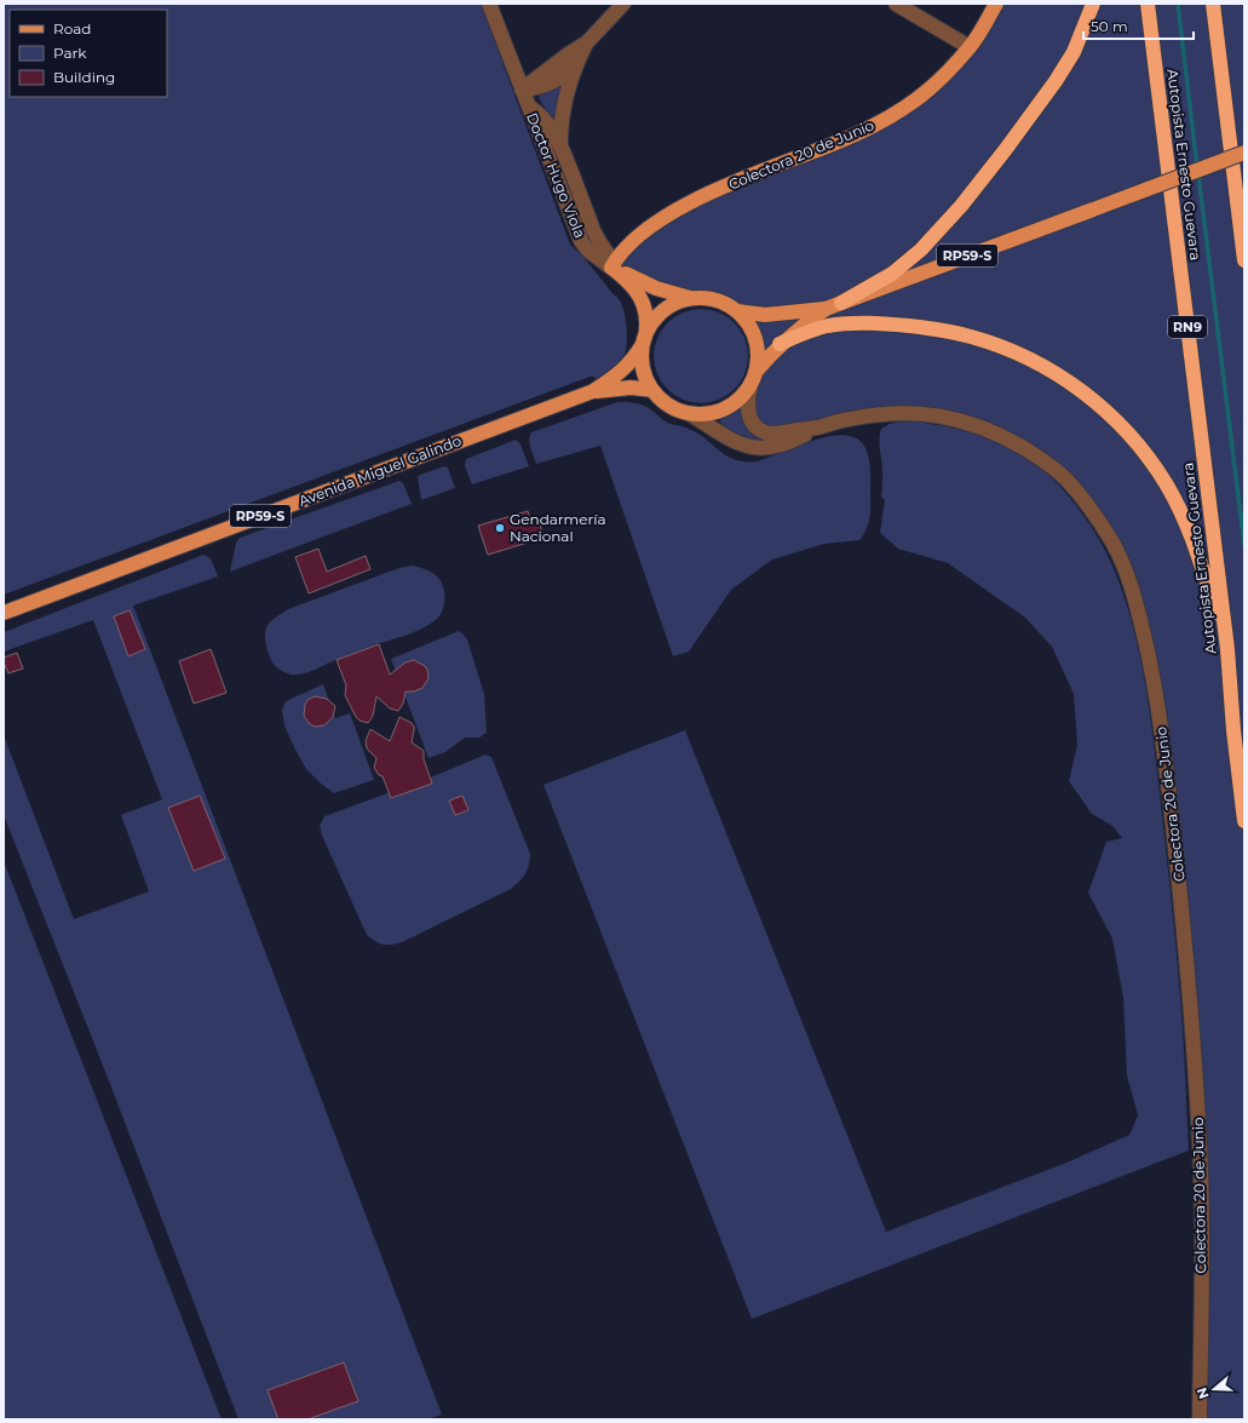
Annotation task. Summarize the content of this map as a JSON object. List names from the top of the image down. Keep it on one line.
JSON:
{"streets":{"highway":["Autopista Ernesto Guevara","RN9"],"main road":["Colectora 20 de Junio","Doctor Hugo Viola","RP59-S","Avenida Miguel Galindo"]},"crossings":[["Colectora 20 de Junio","Doctor Hugo Viola"],["Colectora 20 de Junio","RP59-S"],["Colectora 20 de Junio","Avenida Miguel Galindo"],["Doctor Hugo Viola","RP59-S"],["Doctor Hugo Viola","Avenida Miguel Galindo"],["RP59-S","Avenida Miguel Galindo"]],"places":["Gendarmería Nacional"],"legend":["Road","Park","Building"],"scale_bar":"50 m","north":"left"}
